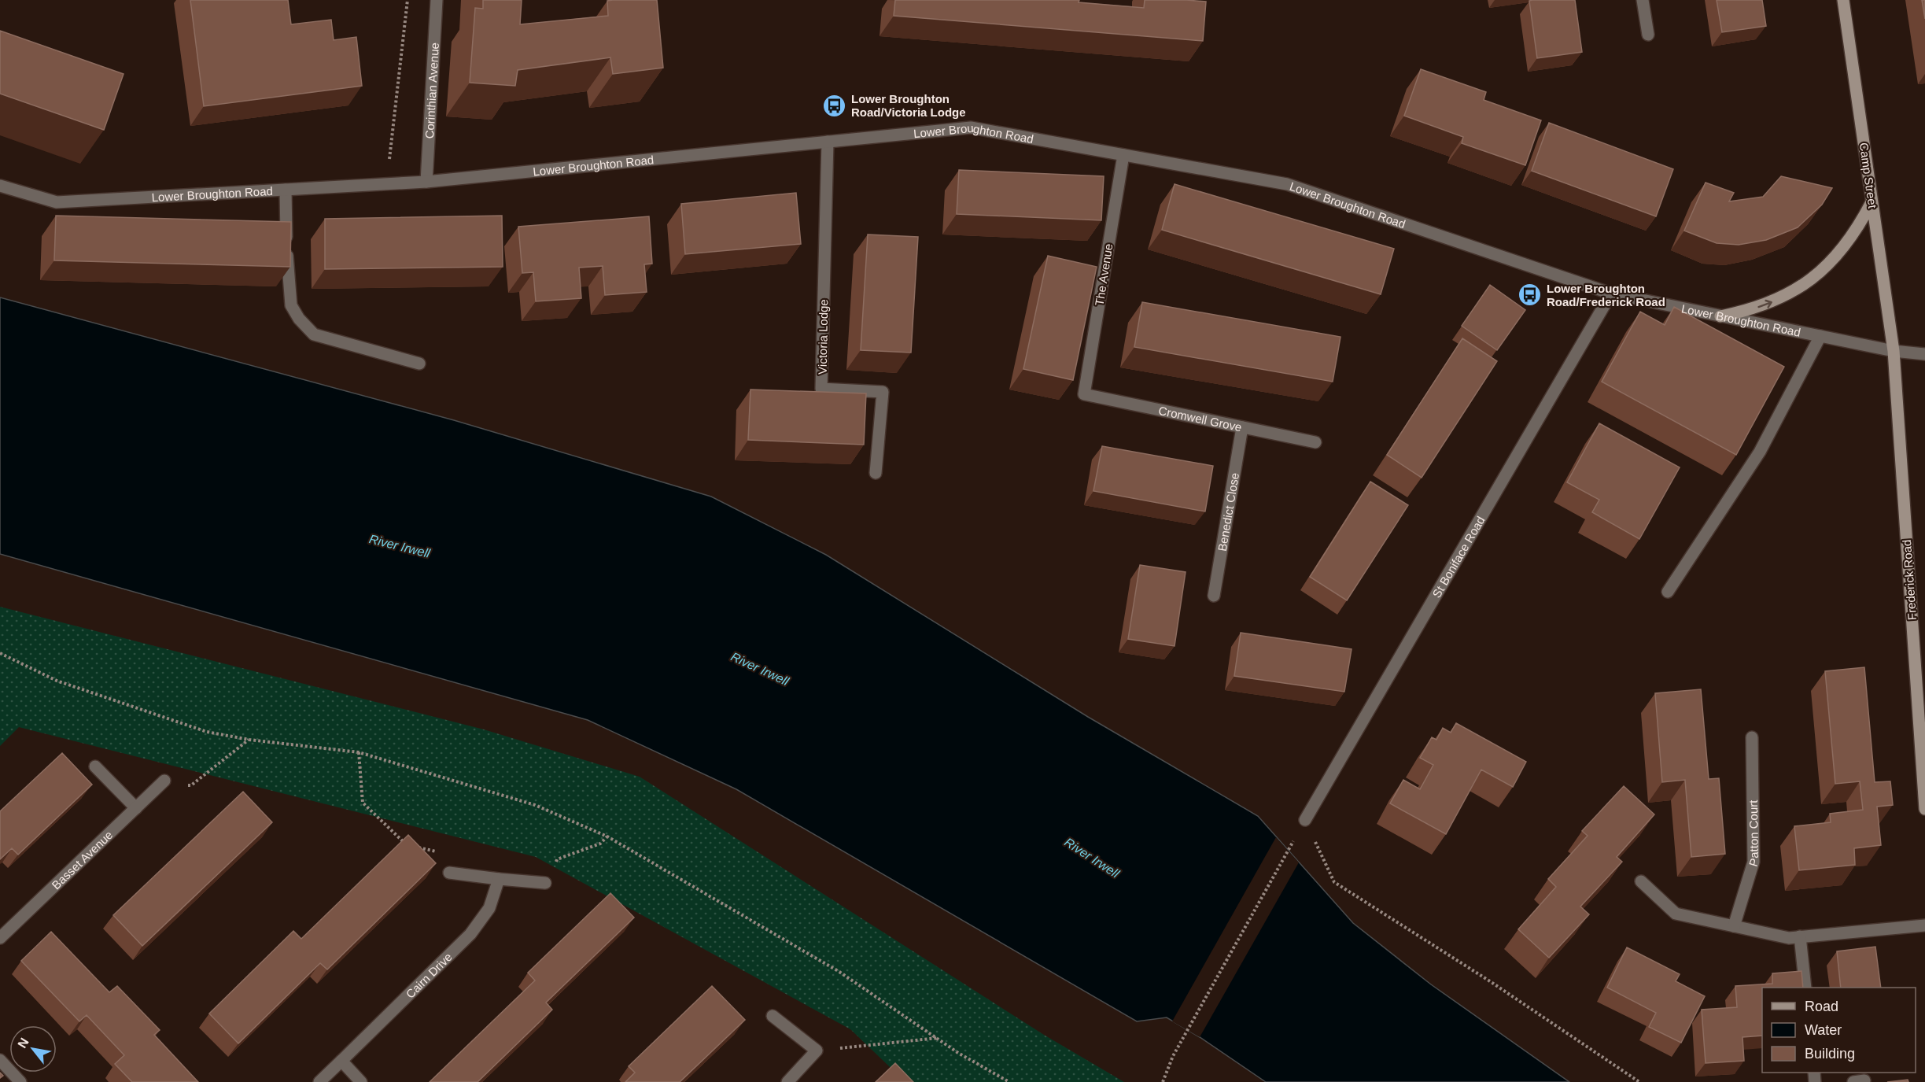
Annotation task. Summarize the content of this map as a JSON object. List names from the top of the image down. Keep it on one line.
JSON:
{"streets":{"main road":["Camp Street","Frederick Road"],"street":["Corinthian Avenue","Lower Broughton Road","The Avenue","Victoria Lodge","Cromwell Grove","Benedict Close","St Boniface Road","Patton Court","Basset Avenue","Cairn Drive"]},"crossings":[["Corinthian Avenue","Lower Broughton Road"],["Lower Broughton Road","Camp Street"],["Lower Broughton Road","The Avenue"],["Lower Broughton Road","Victoria Lodge"],["Lower Broughton Road","St Boniface Road"],["Lower Broughton Road","Frederick Road"],["Camp Street","Frederick Road"],["The Avenue","Cromwell Grove"],["Cromwell Grove","Benedict Close"]],"water":["River Irwell"],"places":{"bus stop":["Lower Broughton Road/Victoria Lodge","Lower Broughton Road/Frederick Road"]},"legend":["Road","Water","Building"],"north":"top left"}
